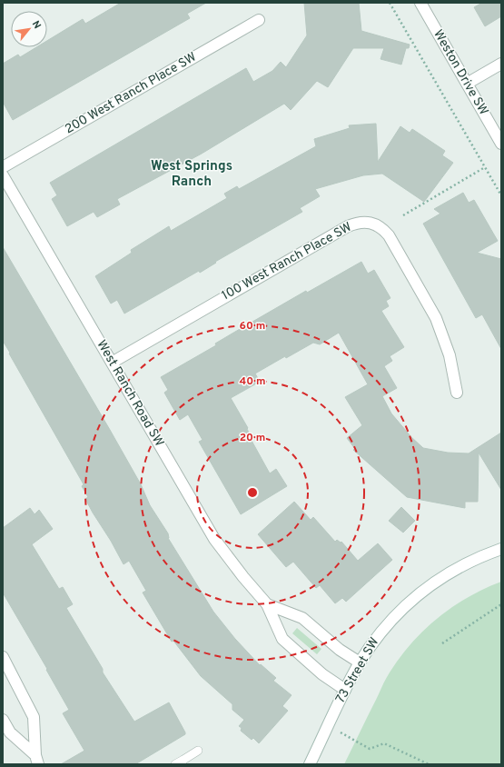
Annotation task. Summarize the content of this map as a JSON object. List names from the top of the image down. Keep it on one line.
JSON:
{"streets":{"street":["Weston Drive SW","200 West Ranch Place SW","100 West Ranch Place SW","West Ranch Road SW","73 Street SW"]},"crossings":[["100 West Ranch Place SW","West Ranch Road SW"],["West Ranch Road SW","73 Street SW"]],"districts":["West Springs Ranch"],"north":"top right","rings":["60 m","40 m","20 m"]}
